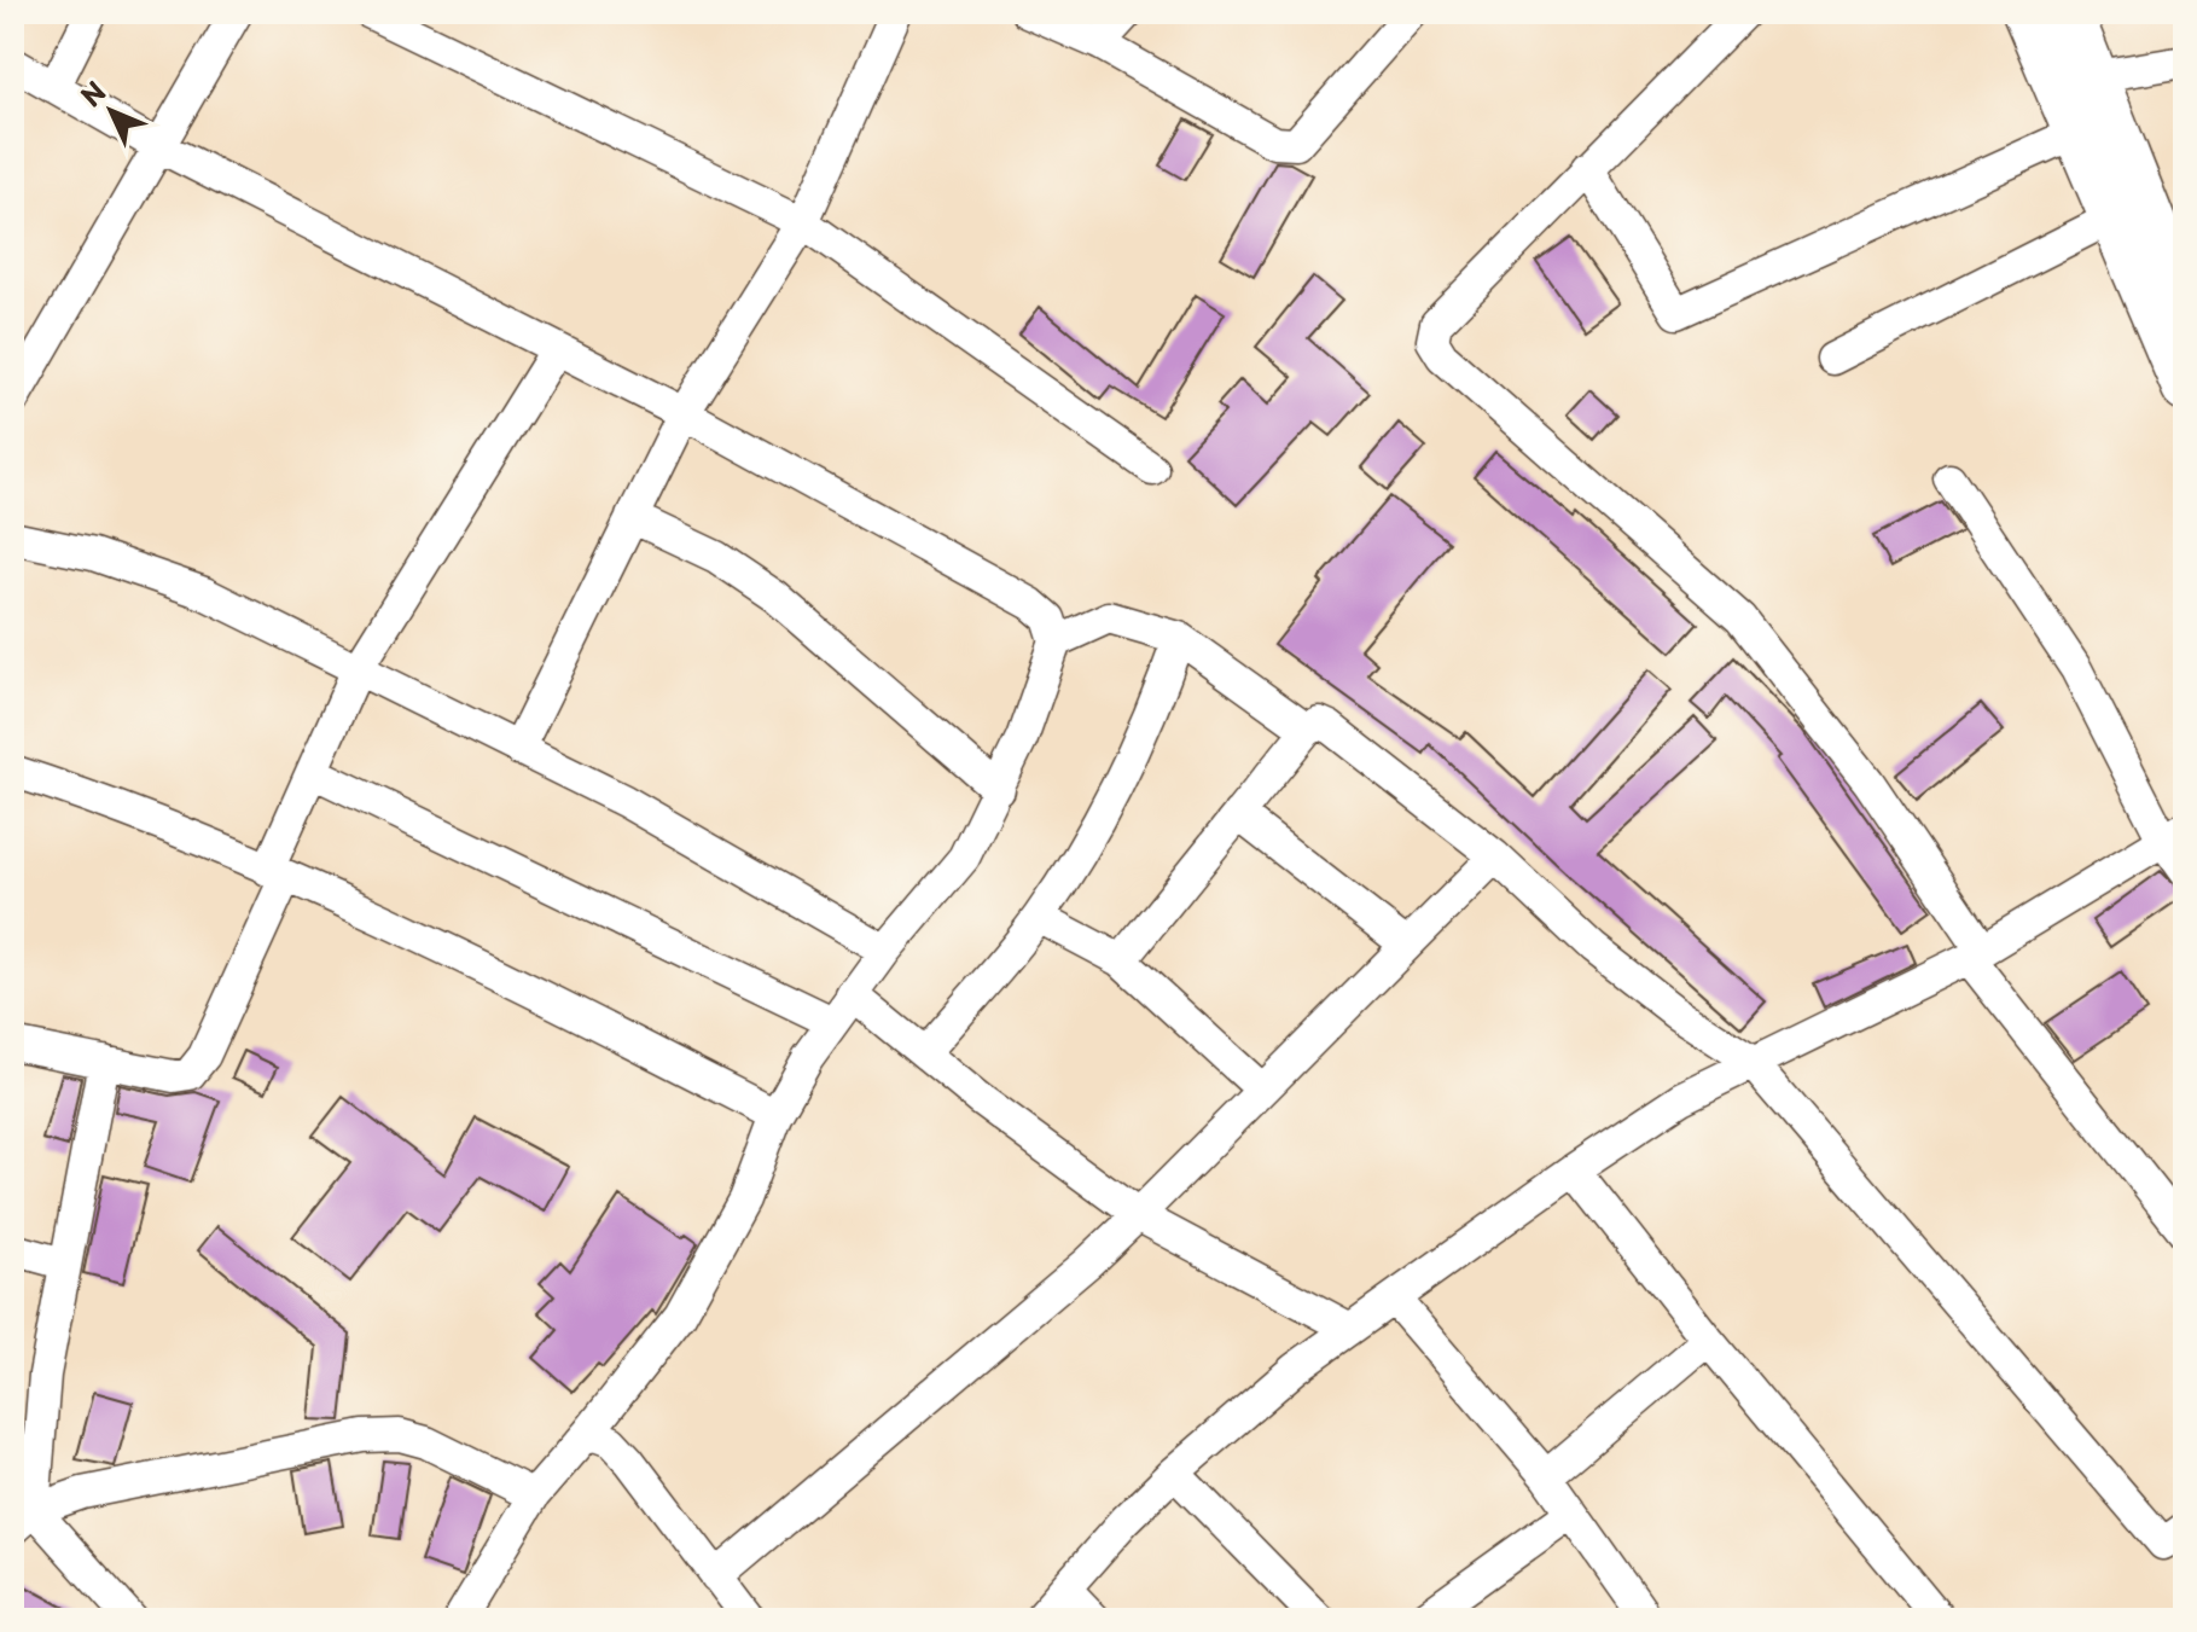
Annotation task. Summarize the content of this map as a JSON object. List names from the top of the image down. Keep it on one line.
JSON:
{"north":"top left"}
